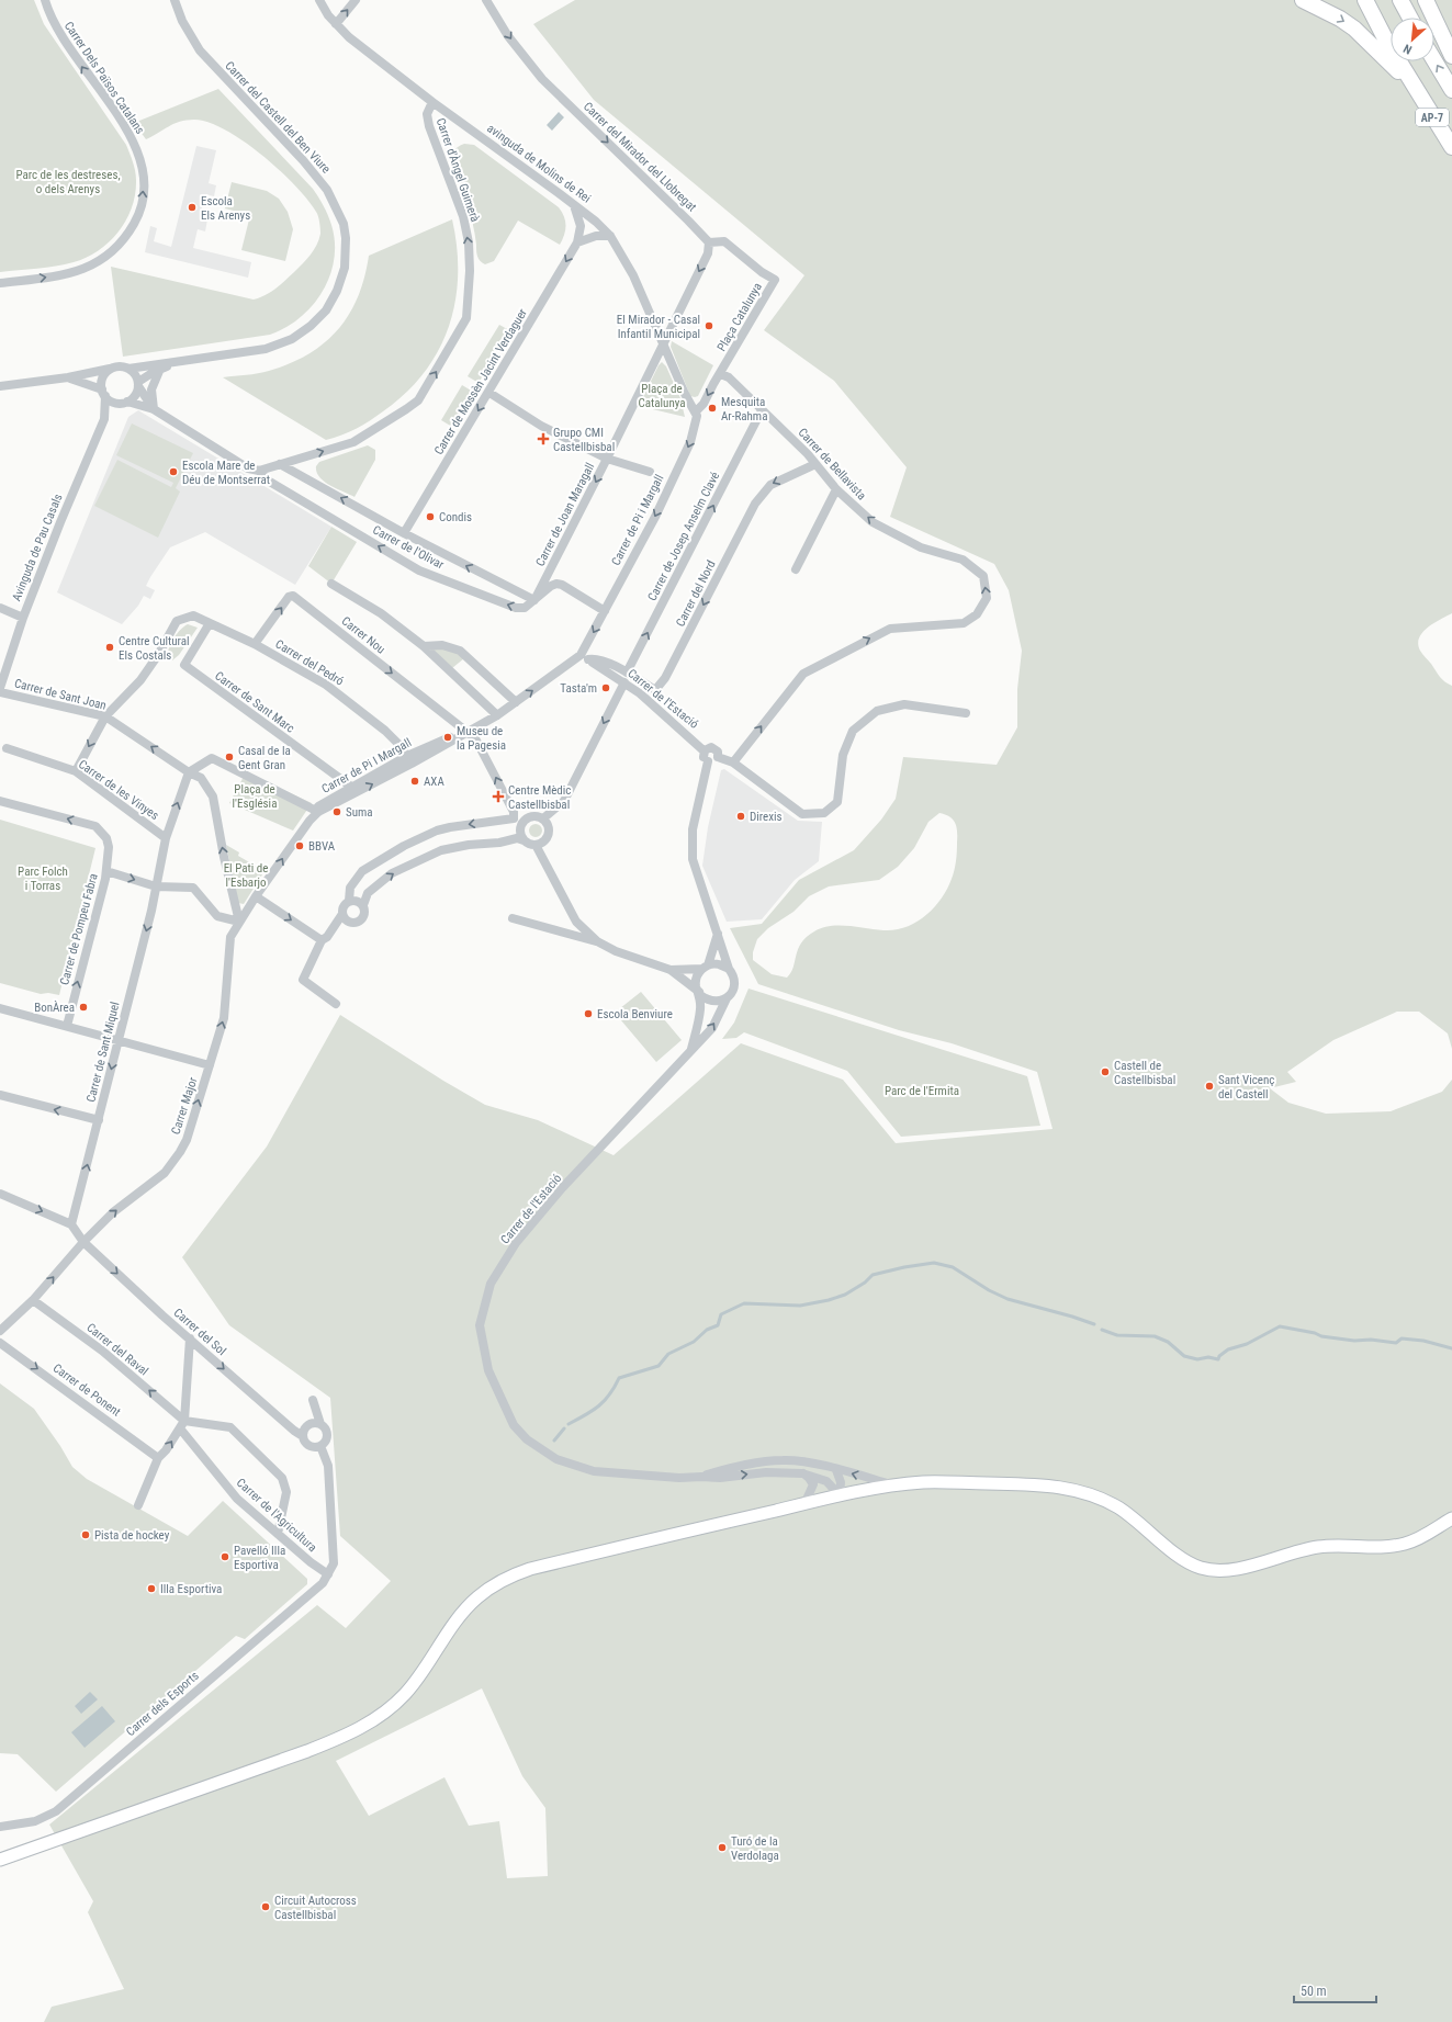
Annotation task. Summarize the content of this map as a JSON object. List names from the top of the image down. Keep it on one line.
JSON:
{"streets":{"highway":["AP-7"],"street":["Carrer Dels Països Catalans","Carrer del Castell del Ben Viure","Carrer del Mirador del Llobregat","avinguda de Molins de Rei","Carrer d'Àngel Guimerà","Plaça Catalunya","Carrer de Mossèn Jacint Verdaguer","Carrer de Bellavista","Carrer de Joan Maragall","Carrer de Pi i Margall","Carrer de Josep Anselm Clavé","Avinguda de Pau Casals","Carrer de l'Olivar","Carrer del Nord","Carrer Nou","Carrer del Pedró","Carrer de Sant Joan","Carrer de l'Estació","Carrer de Sant Marc","Carrer de Pi I Margall","Carrer de les Vinyes","Carrer de Pompeu Fabra","Carrer de Sant Miquel","Carrer Major","Carrer del Sol","Carrer del Raval","Carrer de Ponent","Carrer de l'Agricultura","Carrer dels Esports"]},"crossings":[["Carrer del Castell del Ben Viure","Avinguda de Pau Casals"],["Carrer del Castell del Ben Viure","Carrer de l'Olivar"],["Carrer del Mirador del Llobregat","Plaça Catalunya"],["avinguda de Molins de Rei","Carrer d'Àngel Guimerà"],["avinguda de Molins de Rei","Plaça Catalunya"],["avinguda de Molins de Rei","Carrer de Mossèn Jacint Verdaguer"],["avinguda de Molins de Rei","Carrer de Joan Maragall"],["avinguda de Molins de Rei","Carrer de Pi i Margall"],["Carrer d'Àngel Guimerà","Carrer de l'Olivar"],["Plaça Catalunya","Carrer de Bellavista"],["Plaça Catalunya","Carrer de Pi i Margall"],["Carrer de Mossèn Jacint Verdaguer","Carrer de l'Olivar"],["Carrer de Bellavista","Carrer de Josep Anselm Clavé"],["Carrer de Bellavista","Carrer del Nord"],["Carrer de Joan Maragall","Carrer de l'Olivar"],["Carrer de Pi i Margall","Carrer de l'Olivar"],["Carrer de Pi i Margall","Carrer del Nord"],["Carrer de Pi i Margall","Carrer de l'Estació"],["Carrer de Pi i Margall","Carrer de Pi I Margall"],["Carrer de Josep Anselm Clavé","Carrer del Nord"],["Avinguda de Pau Casals","Carrer de l'Olivar"],["Carrer del Nord","Carrer de l'Estació"],["Carrer del Nord","Carrer de Pi I Margall"],["Carrer Nou","Carrer del Pedró"],["Carrer Nou","Carrer de Pi I Margall"],["Carrer del Pedró","Carrer de Sant Joan"],["Carrer del Pedró","Carrer de Sant Marc"],["Carrer del Pedró","Carrer de Pi I Margall"],["Carrer del Pedró","Carrer de les Vinyes"],["Carrer de Sant Joan","Carrer de Sant Miquel"],["Carrer de Sant Joan","Carrer Major"],["Carrer de l'Estació","Carrer de Pi I Margall"],["Carrer de Sant Marc","Carrer de Pi I Margall"],["Carrer de Pi I Margall","Carrer Major"],["Carrer de les Vinyes","Carrer de Sant Miquel"],["Carrer de Sant Miquel","Carrer del Sol"],["Carrer Major","Carrer del Sol"],["Carrer Major","Carrer del Raval"],["Carrer del Raval","Carrer de l'Agricultura"],["Carrer de l'Agricultura","Carrer dels Esports"]],"one_way":["Carrer del Mirador del Llobregat","Carrer d'Àngel Guimerà","Carrer de Mossèn Jacint Verdaguer","Carrer de Joan Maragall","Carrer de Pi i Margall","Carrer de Josep Anselm Clavé","Carrer de Sant Joan","Carrer Major","Carrer del Sol","Carrer del Raval","Carrer de Ponent"],"parks":["Parc de les destreses, o dels Arenys","Plaça de Catalunya","Plaça de l'Església","El Pati de l'Esbarjo","Parc Folch i Torras","Parc de l'Ermita"],"places":{"other":["Escola Els Arenys","El Mirador - Casal Infantil Municipal","Mesquita Ar-Rahma","Escola Mare de Déu de Montserrat","Condis","Centre Cultural Els Costals","Tasta'm","Museu de la Pagesia","Casal de la Gent Gran","AXA","Suma","Direxis","BBVA","BonÀrea","Escola Benviure","Castell de Castellbisbal","Sant Vicenç del Castell","Pista de hockey","Pavelló Illa Esportiva","Illa Esportiva","Turó de la Verdolaga","Circuit Autocross Castellbisbal"],"health":["Grupo CMI Castellbisbal","Centre Mèdic Castellbisbal"]},"scale_bar":"50 m","north":"bottom left"}
